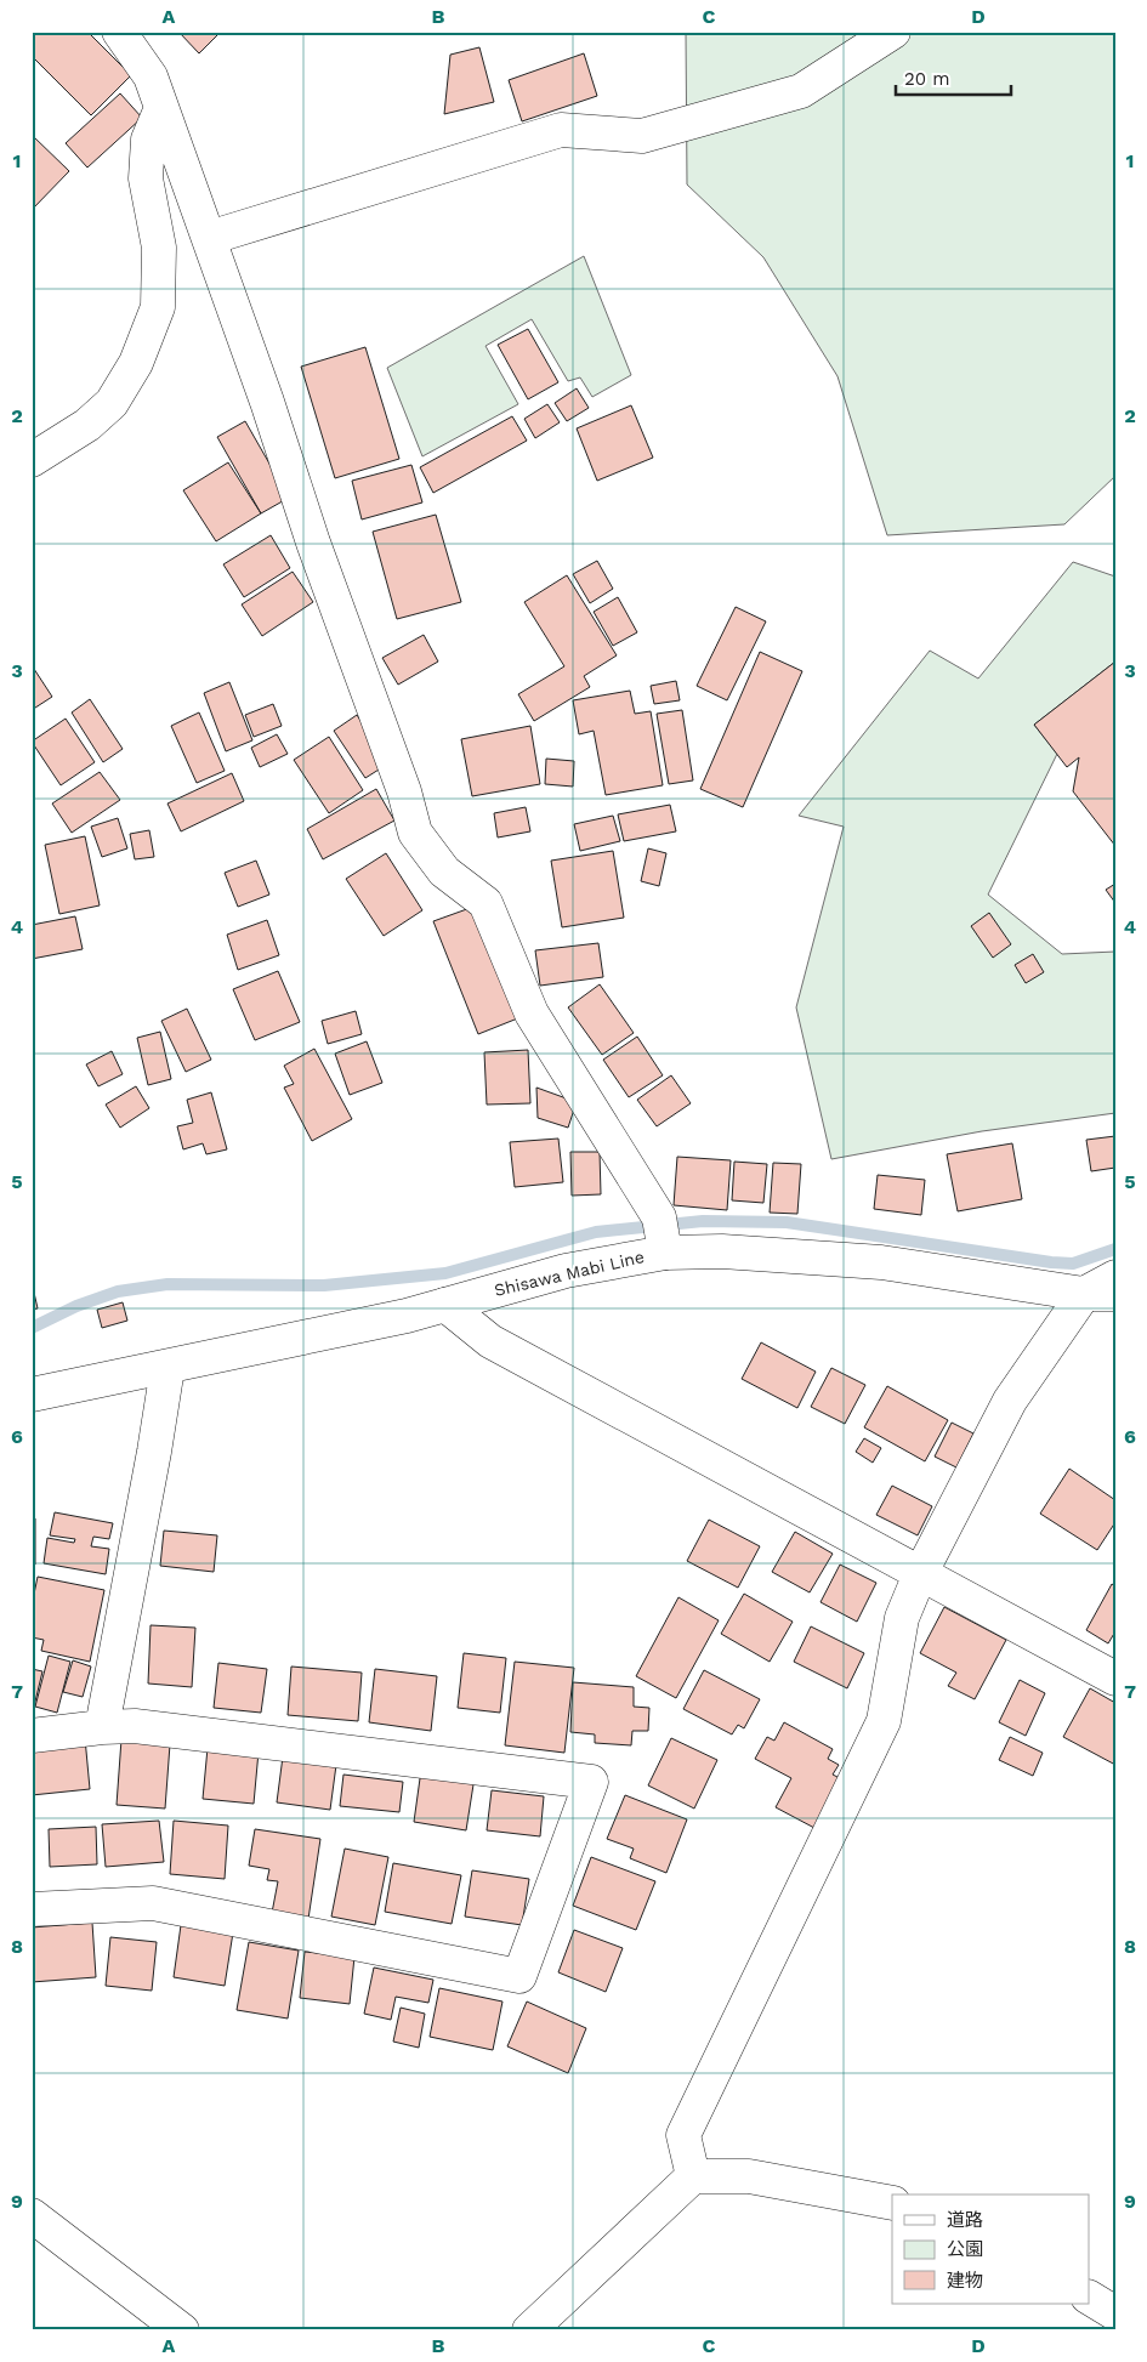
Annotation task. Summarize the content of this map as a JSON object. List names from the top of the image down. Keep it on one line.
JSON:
{"streets":{"street":["Shisawa Mabi Line"]},"legend":["道路","公園","建物"],"scale_bar":"20 m","grid":{"columns":["A","B","C","D"],"rows":["1","2","3","4","5","6","7","8","9"]}}
